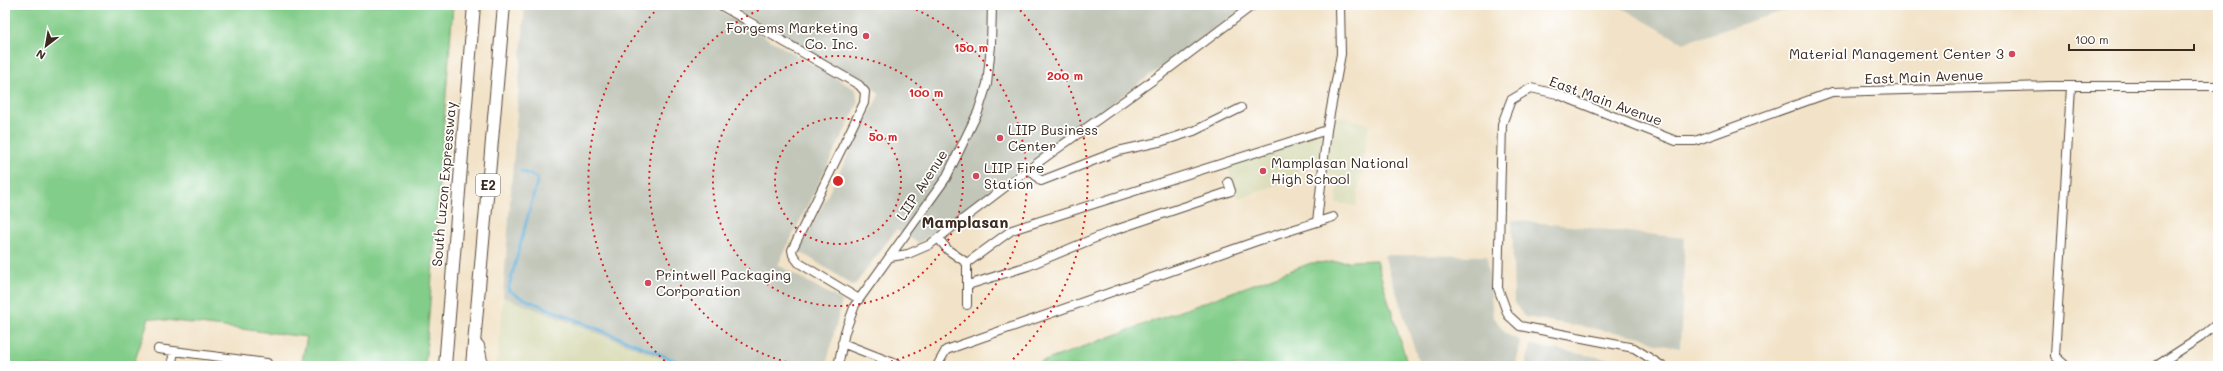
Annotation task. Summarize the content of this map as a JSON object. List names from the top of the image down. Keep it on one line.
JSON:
{"streets":{"highway":["South Luzon Expressway","E2"],"street":["East Main Avenue","LIIP Avenue"]},"districts":["Mamplasan"],"places":["Forgems Marketing Co. Inc.","Material Management Center 3","LIIP Business Center","Mamplasan National High School","LIIP Fire Station","Printwell Packaging Corporation"],"scale_bar":"100 m","north":"bottom left","rings":["150 m","200 m","100 m","50 m"]}
